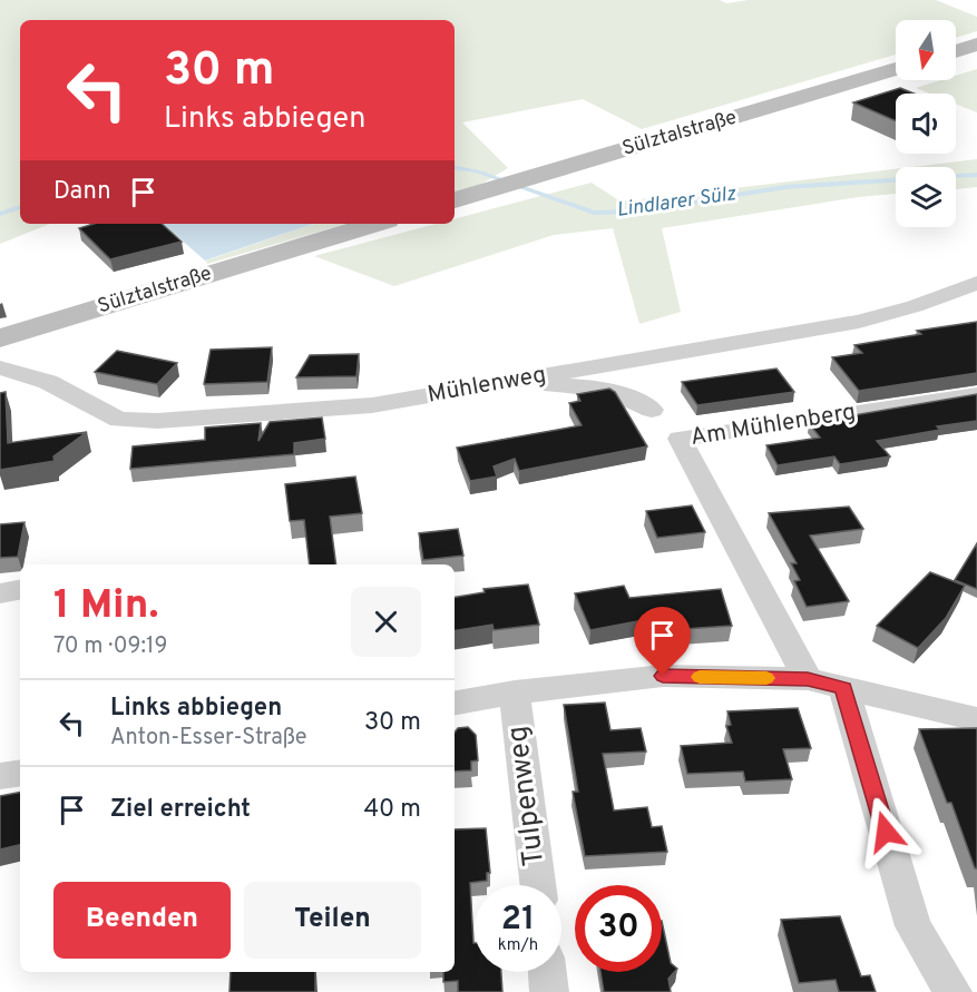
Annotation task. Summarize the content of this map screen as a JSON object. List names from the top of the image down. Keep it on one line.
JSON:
{"streets":{"main road":["Sülztalstraße"],"street":["Mühlenweg","Am Mühlenberg","Tulpenweg"]},"water":["Lindlarer Sülz"],"north":"bottom","page":{"turn":["30 m","Links abbiegen"],"then":"Dann","heading":["1 Min.","70 m · 09:19"],"list":[{"name":"Links abbiegen","note":"Anton-Esser-Straße","value":"30 m"},{"name":"Ziel erreicht","value":"40 m"}],"buttons":["Beenden","Teilen"],"speed":"21 km/h","limit":"30"}}
